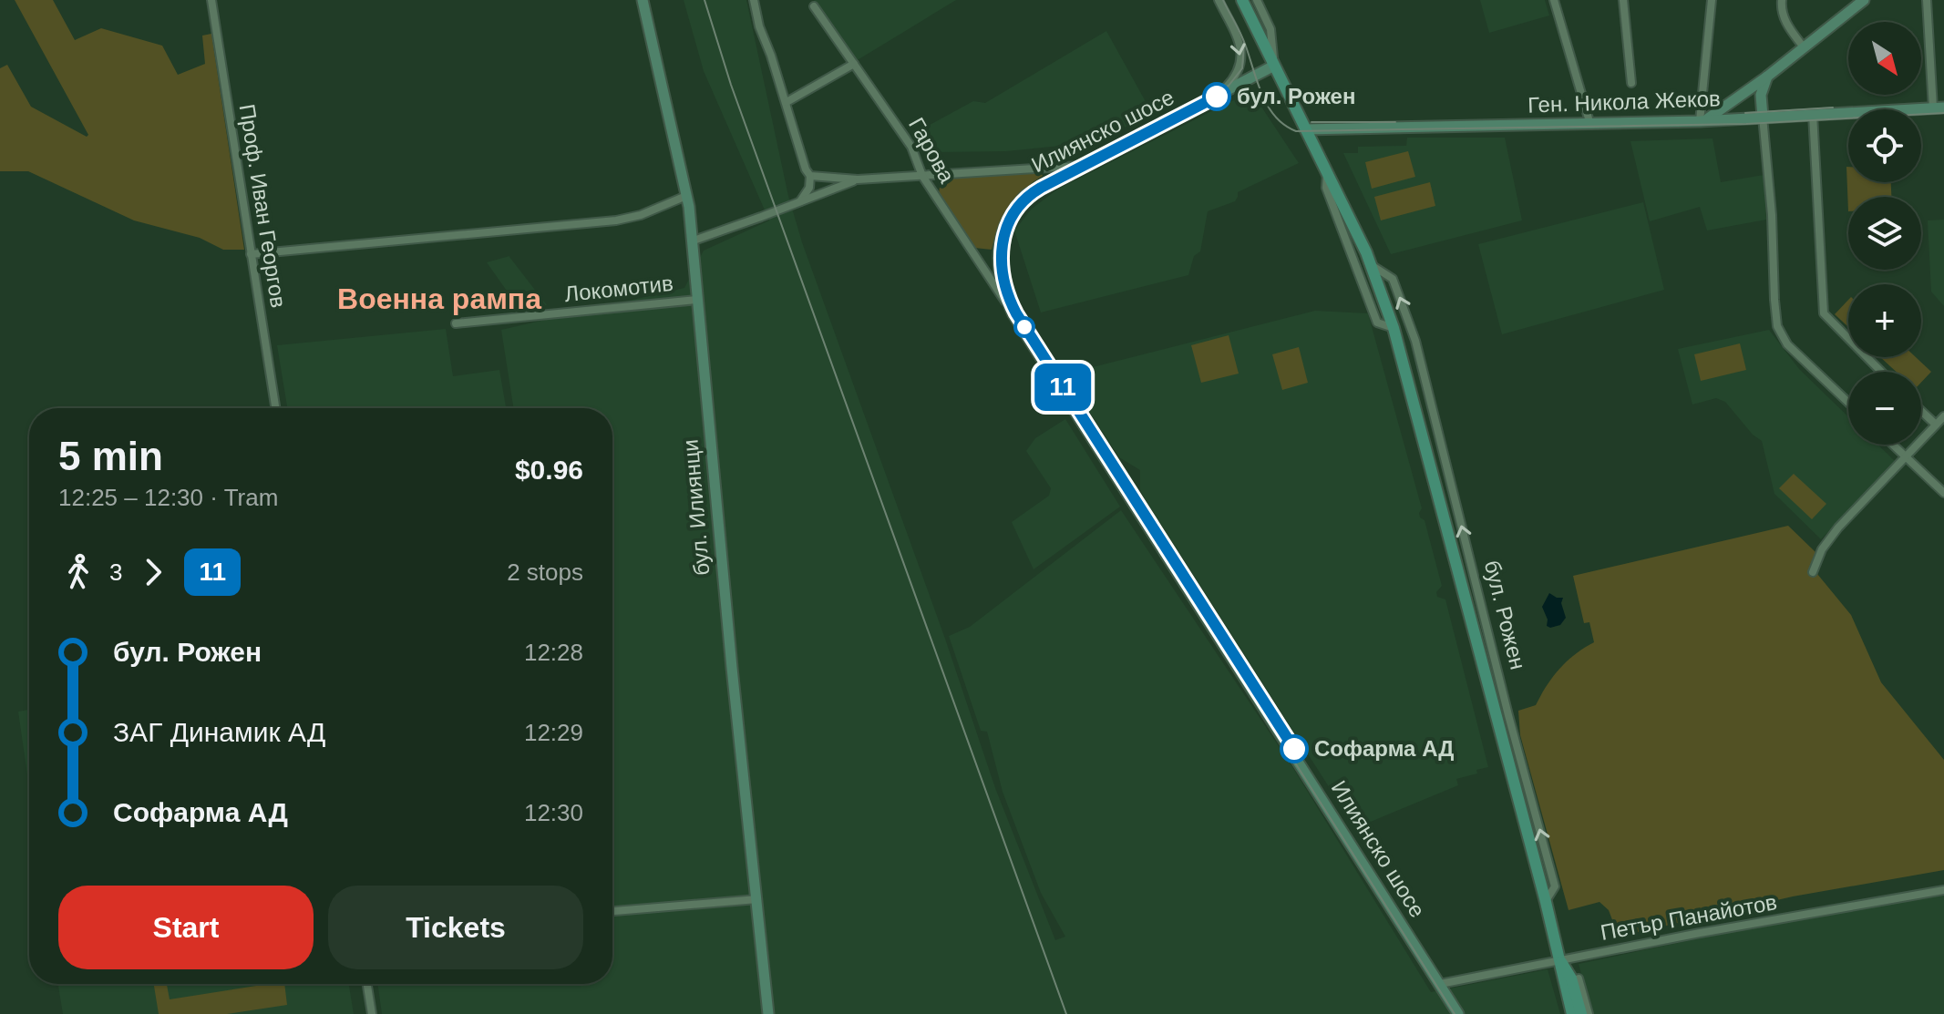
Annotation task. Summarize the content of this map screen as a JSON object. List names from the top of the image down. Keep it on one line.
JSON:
{"streets":{"main road":["бул. Рожен"],"street":["Ген. Никола Жеков","Илиянско шосе","Гарова","Проф. Иван Георгов","Локомотив","бул. Илиянци","Петър Панайотов"]},"crossings":[["Ген. Никола Жеков","бул. Рожен"],["Илиянско шосе","Гарова"],["Илиянско шосе","бул. Рожен"],["Илиянско шосе","Петър Панайотов"],["Локомотив","бул. Илиянци"],["бул. Рожен","Петър Панайотов"]],"districts":["Военна рампа"],"places":["бул. Рожен","Софарма АД"],"lines":["tram line 11"],"north":"bottom right","page":{"on_map":"11","map_buttons":["+","−"],"heading":["5 min","12:25 – 12:30 · Tram","$0.96"],"legs":["3","11","2 stops"],"list":[{"name":"бул. Рожен","value":"12:28"},{"name":"ЗАГ Динамик АД","value":"12:29"},{"name":"Софарма АД","value":"12:30"}],"buttons":["Start","Tickets"]}}
